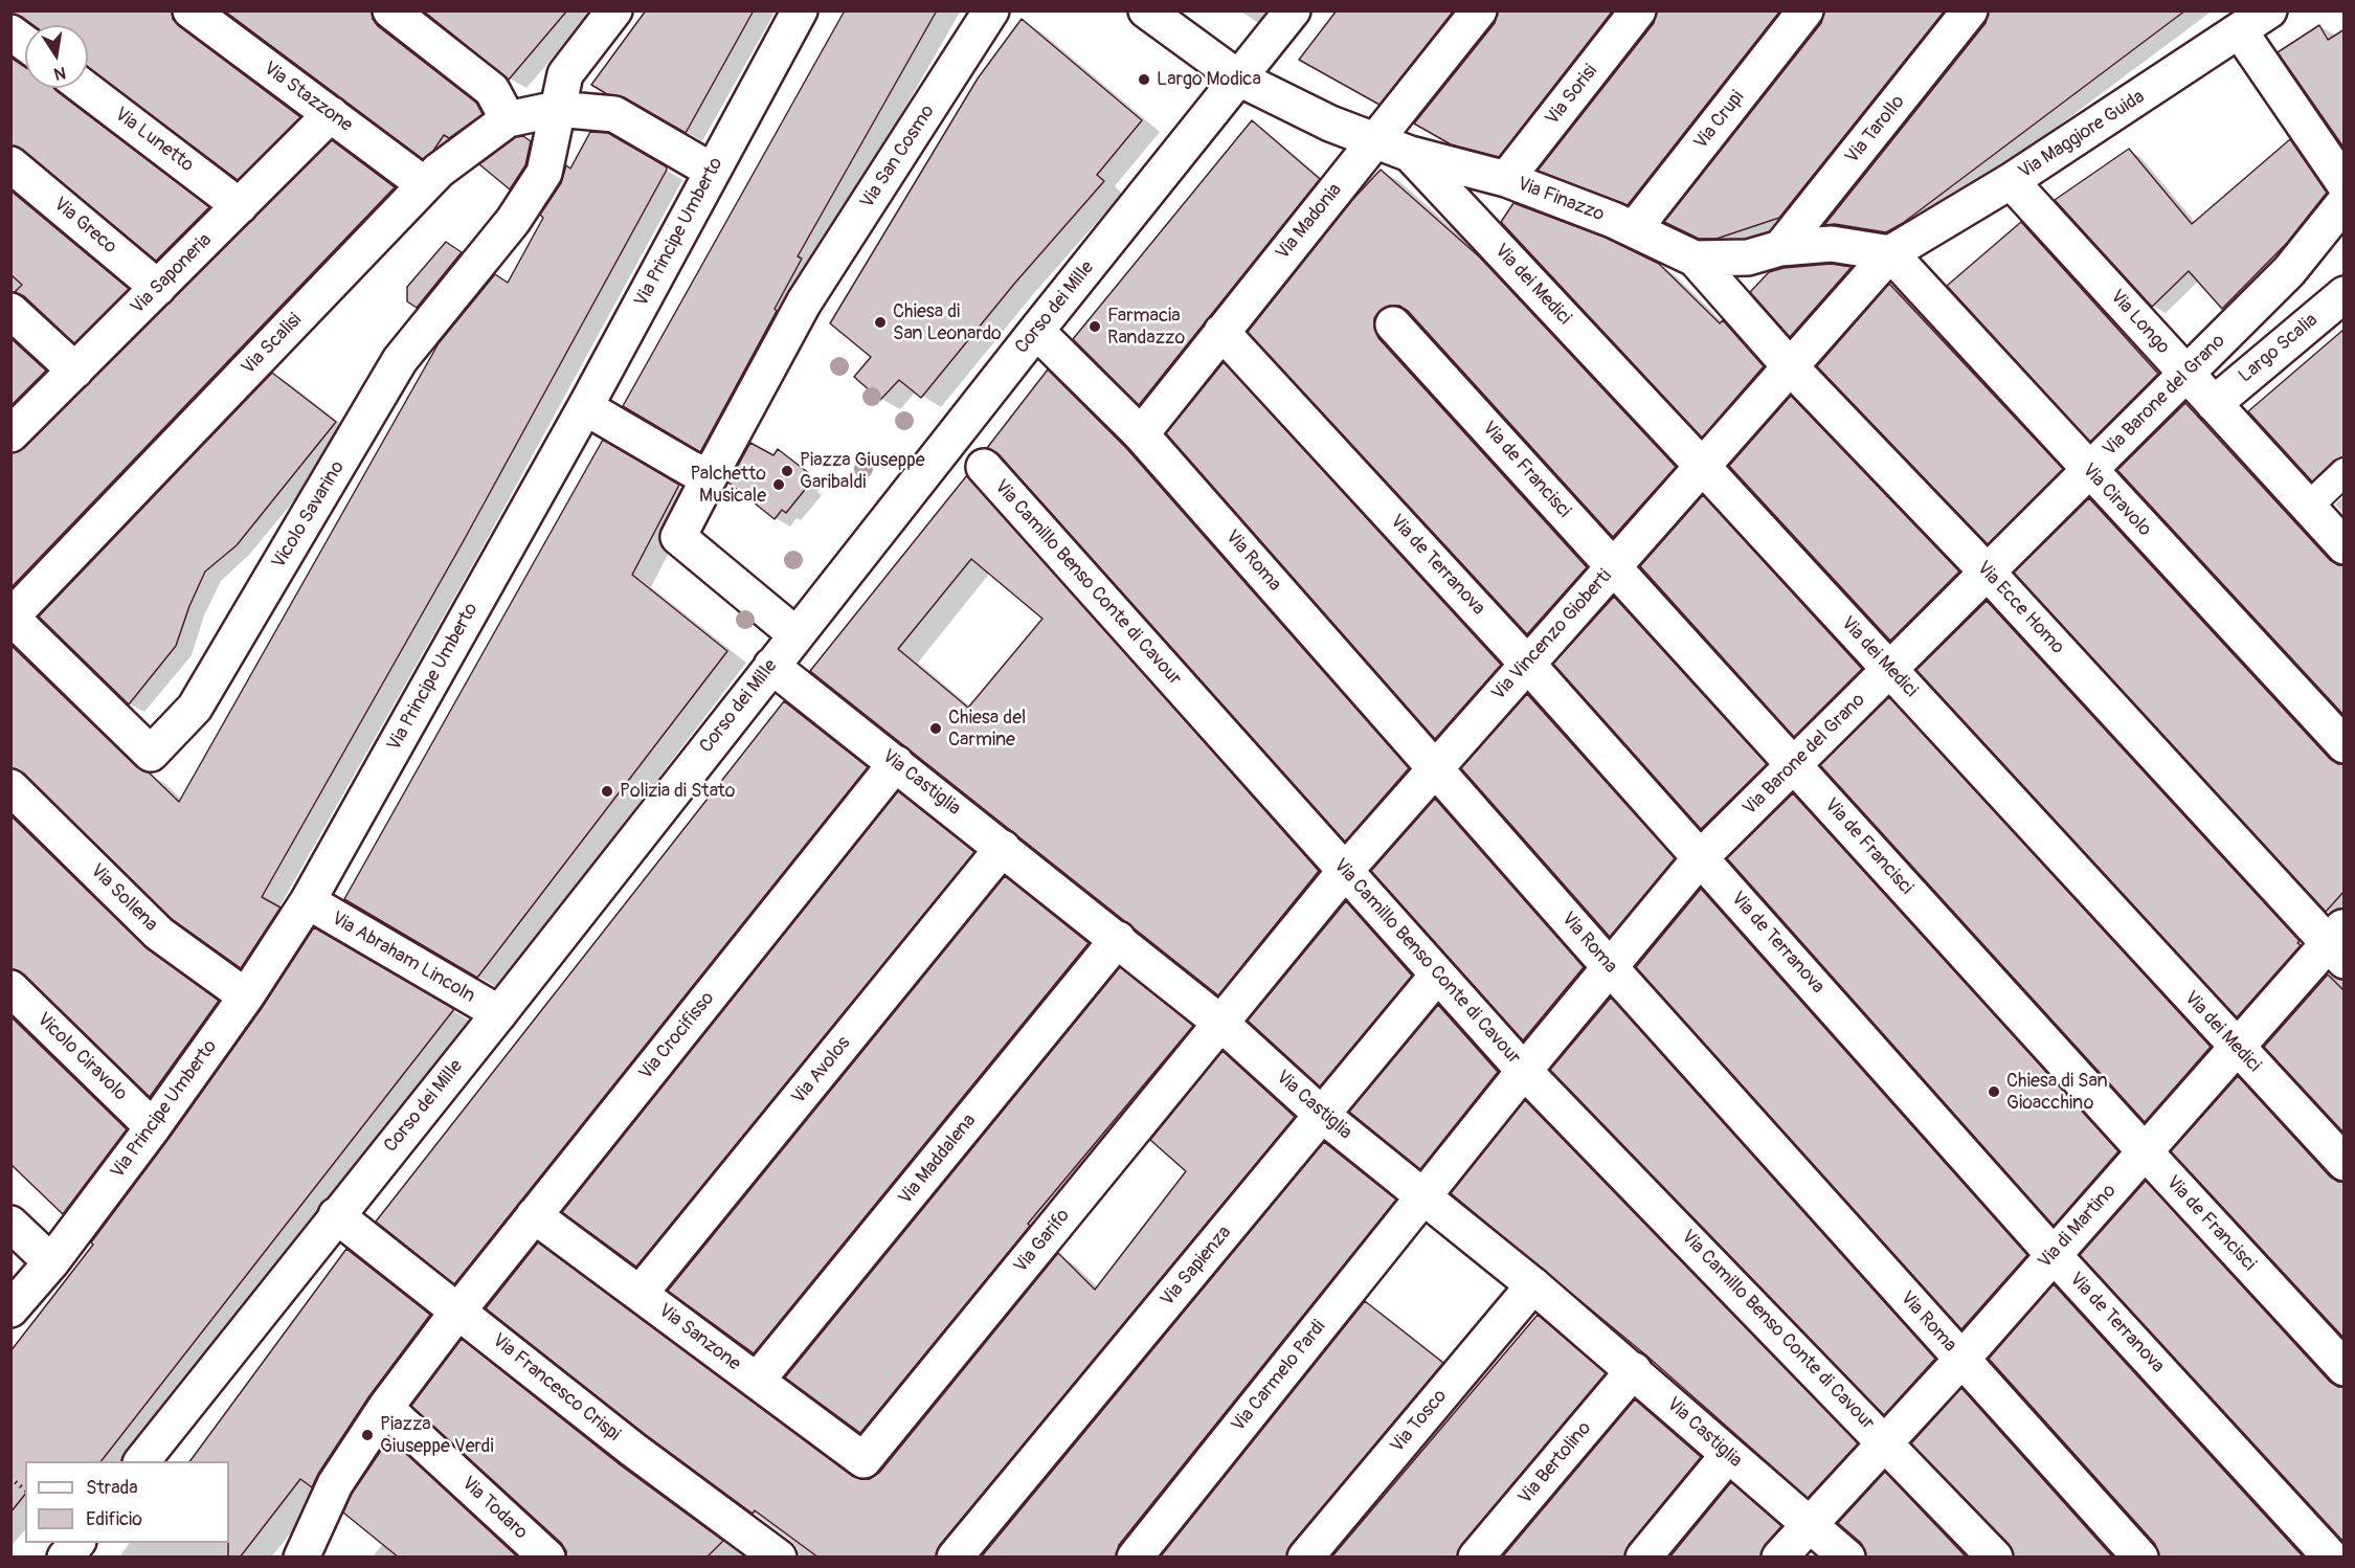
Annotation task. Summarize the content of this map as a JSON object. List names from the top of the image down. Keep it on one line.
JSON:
{"streets":{"street":["Via Sorisi","Via Stazzone","Via Crupi","Via Tarollo","Via Maggiore Guida","Via Lunetto","Via San Cosmo","Via Finazzo","Via Madonia","Via Greco","Via Principe Umberto","Via Saponeria","Via dei Medici","Corso dei Mille","Via Longo","Via Scalisi","Largo Scalia","Via Barone del Grano","Via de Francisci","Via Ciravolo","Vicolo Savarino","Via Roma","Via de Terranova","Via Camillo Benso Conte di Cavour","Via Ecce Homo","Via Vincenzo Gioberti","Via Castiglia","Via Sollena","Via Abraham Lincoln","Via Crocifisso","Vicolo Ciravolo","Via Avolos","Via Maddalena","Via di Martino","Via Garifo","Via Sapienza","Via Sanzone","Via Carmelo Pardi","Via Francesco Crispi","Via Tosco","Via Bertolino","Via Todaro"]},"crossings":[["Via Sorisi","Via Finazzo"],["Via Stazzone","Via Saponeria"],["Via Stazzone","Via Scalisi"],["Via Crupi","Via Finazzo"],["Via Tarollo","Via Finazzo"],["Via Maggiore Guida","Via Finazzo"],["Via Maggiore Guida","Via Longo"],["Via Maggiore Guida","Via Ciravolo"],["Via Maggiore Guida","Via Vincenzo Gioberti"],["Via Lunetto","Via Saponeria"],["Via Finazzo","Via Madonia"],["Via Finazzo","Via dei Medici"],["Via Finazzo","Corso dei Mille"],["Via Finazzo","Via Ciravolo"],["Via Finazzo","Via Ecce Homo"],["Via Finazzo","Via Vincenzo Gioberti"],["Via Madonia","Via Roma"],["Via Madonia","Via de Terranova"],["Via Greco","Via Saponeria"],["Via Principe Umberto","Via Scalisi"],["Via Principe Umberto","Via Sollena"],["Via Principe Umberto","Via Abraham Lincoln"],["Via Principe Umberto","Vicolo Ciravolo"],["Via dei Medici","Via Barone del Grano"],["Via dei Medici","Via Vincenzo Gioberti"],["Via dei Medici","Via di Martino"],["Corso dei Mille","Via Roma"],["Corso dei Mille","Via Castiglia"],["Corso dei Mille","Via Abraham Lincoln"],["Corso dei Mille","Via Francesco Crispi"],["Via Longo","Largo Scalia"],["Via Longo","Via Barone del Grano"],["Via Scalisi","Vicolo Savarino"],["Via Barone del Grano","Via de Francisci"],["Via Barone del Grano","Via Ciravolo"],["Via Barone del Grano","Via Roma"],["Via Barone del Grano","Via de Terranova"],["Via Barone del Grano","Via Camillo Benso Conte di Cavour"],["Via Barone del Grano","Via Ecce Homo"],["Via Barone del Grano","Via Castiglia"],["Via Barone del Grano","Via Carmelo Pardi"],["Via de Francisci","Via Vincenzo Gioberti"],["Via de Francisci","Via di Martino"],["Via Ciravolo","Via Vincenzo Gioberti"],["Via Roma","Via Vincenzo Gioberti"],["Via Roma","Via di Martino"],["Via de Terranova","Via Vincenzo Gioberti"],["Via de Terranova","Via di Martino"],["Via Camillo Benso Conte di Cavour","Via Vincenzo Gioberti"],["Via Camillo Benso Conte di Cavour","Via di Martino"],["Via Camillo Benso Conte di Cavour","Via Sapienza"],["Via Ecce Homo","Via Vincenzo Gioberti"],["Via Ecce Homo","Via di Martino"],["Via Vincenzo Gioberti","Via Castiglia"],["Via Vincenzo Gioberti","Via Garifo"],["Via Castiglia","Via Crocifisso"],["Via Castiglia","Via Avolos"],["Via Castiglia","Via Maddalena"],["Via Castiglia","Via di Martino"],["Via Castiglia","Via Garifo"],["Via Castiglia","Via Sapienza"],["Via Castiglia","Via Carmelo Pardi"],["Via Castiglia","Via Tosco"],["Via Castiglia","Via Bertolino"],["Via Crocifisso","Via Sanzone"],["Via Crocifisso","Via Francesco Crispi"],["Via Avolos","Via Sanzone"],["Via Maddalena","Via Sanzone"],["Via Garifo","Via Sanzone"]],"places":["Largo Modica","Chiesa di San Leonardo","Farmacia Randazzo","Piazza Giuseppe Garibaldi","Palchetto Musicale","Chiesa del Carmine","Polizia di Stato","Chiesa di San Gioacchino","Piazza Giuseppe Verdi"],"legend":["Strada","Edificio"],"north":"bottom"}
